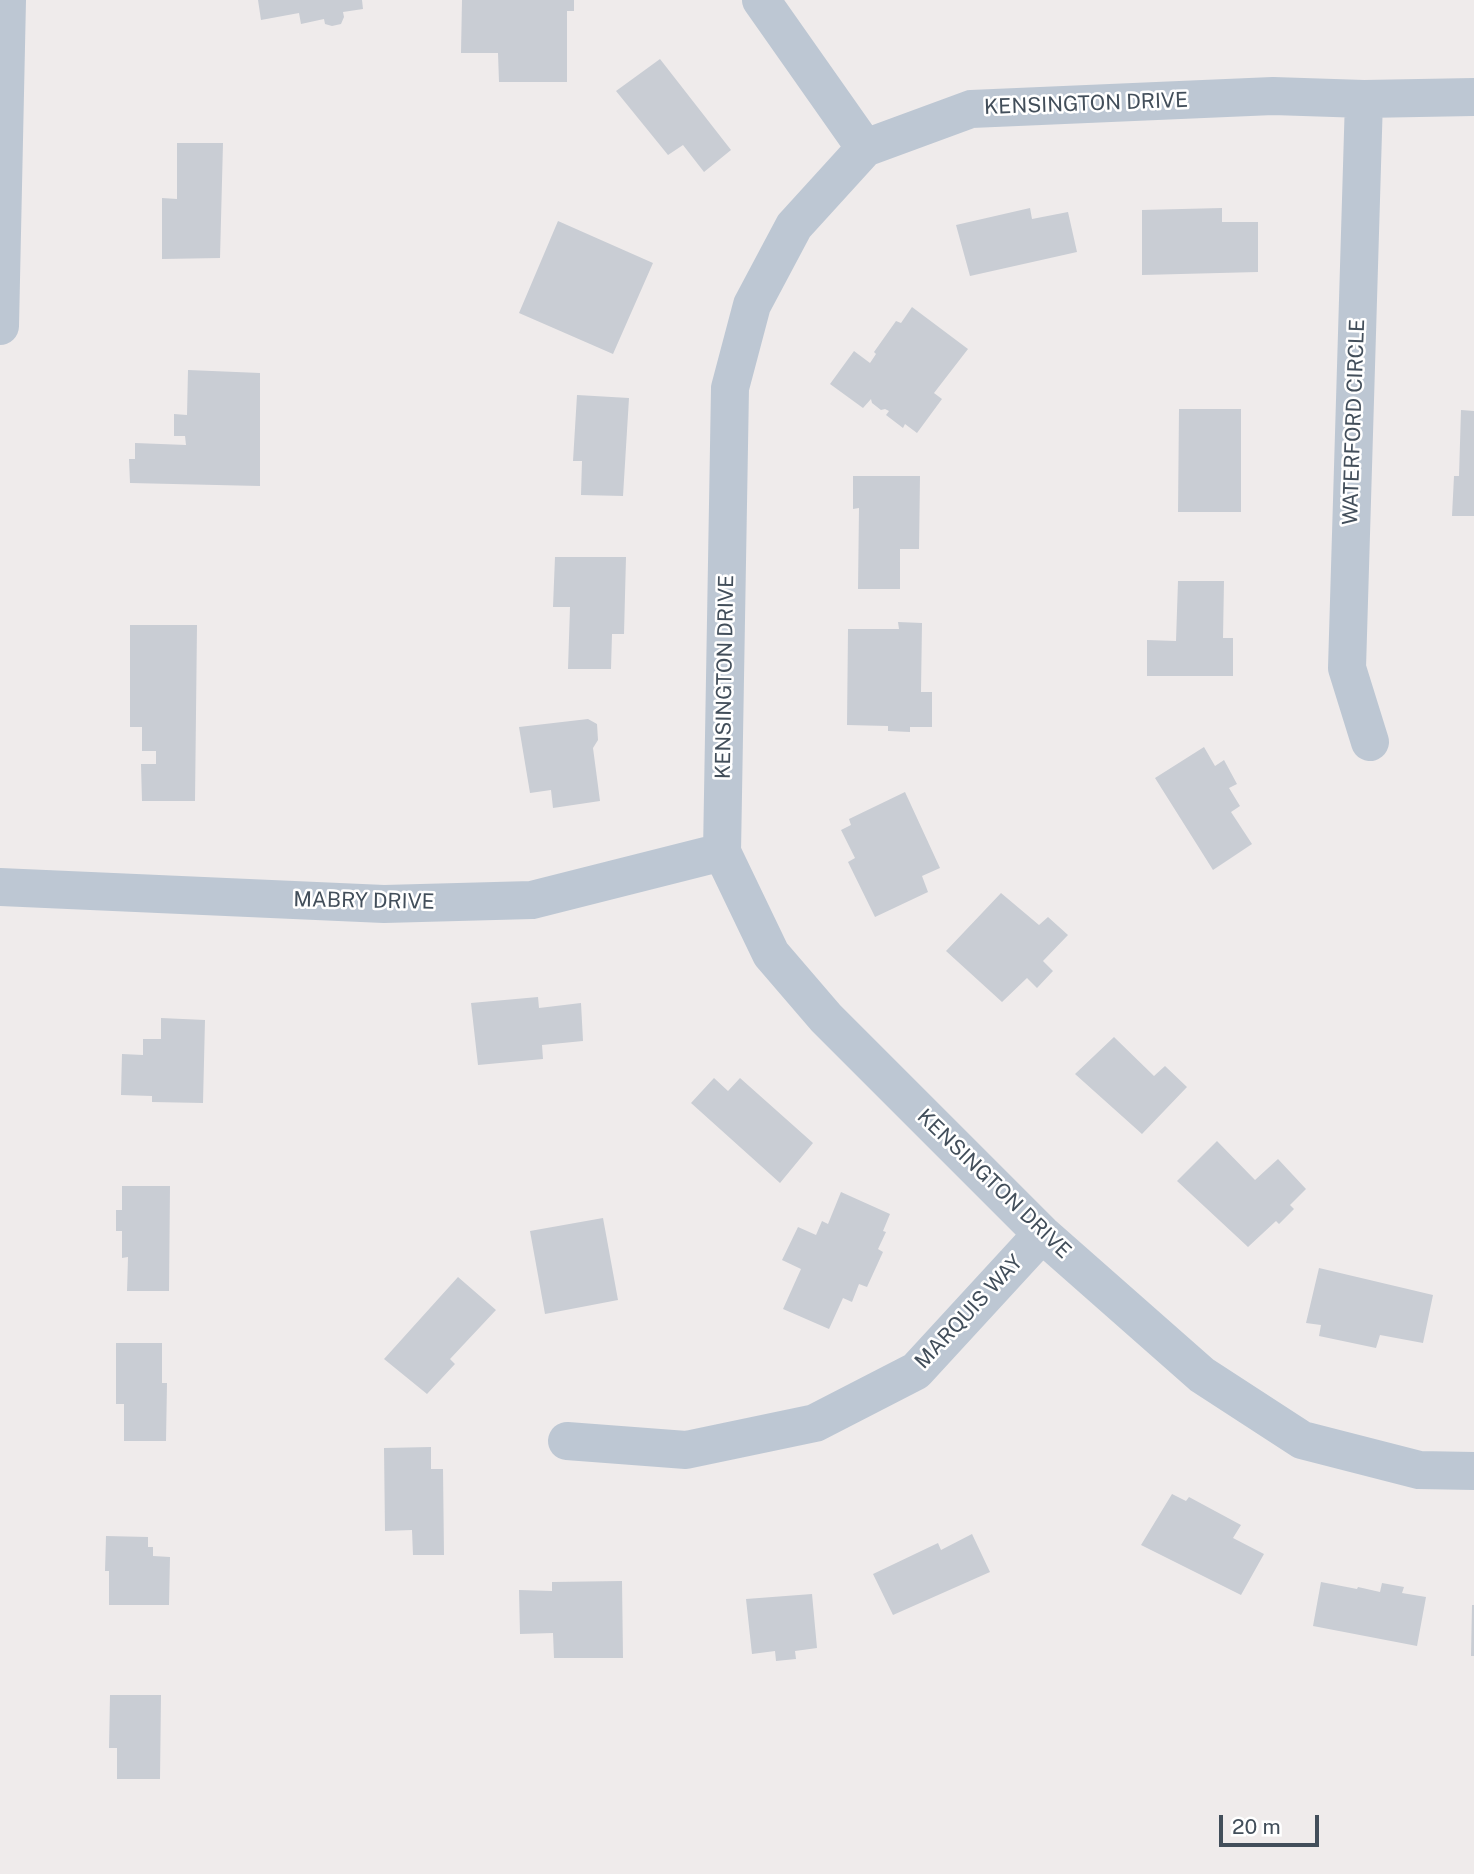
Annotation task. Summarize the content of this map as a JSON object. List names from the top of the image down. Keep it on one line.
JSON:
{"streets":{"street":["KENSINGTON DRIVE","WATERFORD CIRCLE","MABRY DRIVE","MARQUIS WAY"]},"crossings":[["KENSINGTON DRIVE","WATERFORD CIRCLE"],["KENSINGTON DRIVE","MABRY DRIVE"],["KENSINGTON DRIVE","MARQUIS WAY"]],"scale_bar":"20 m"}
